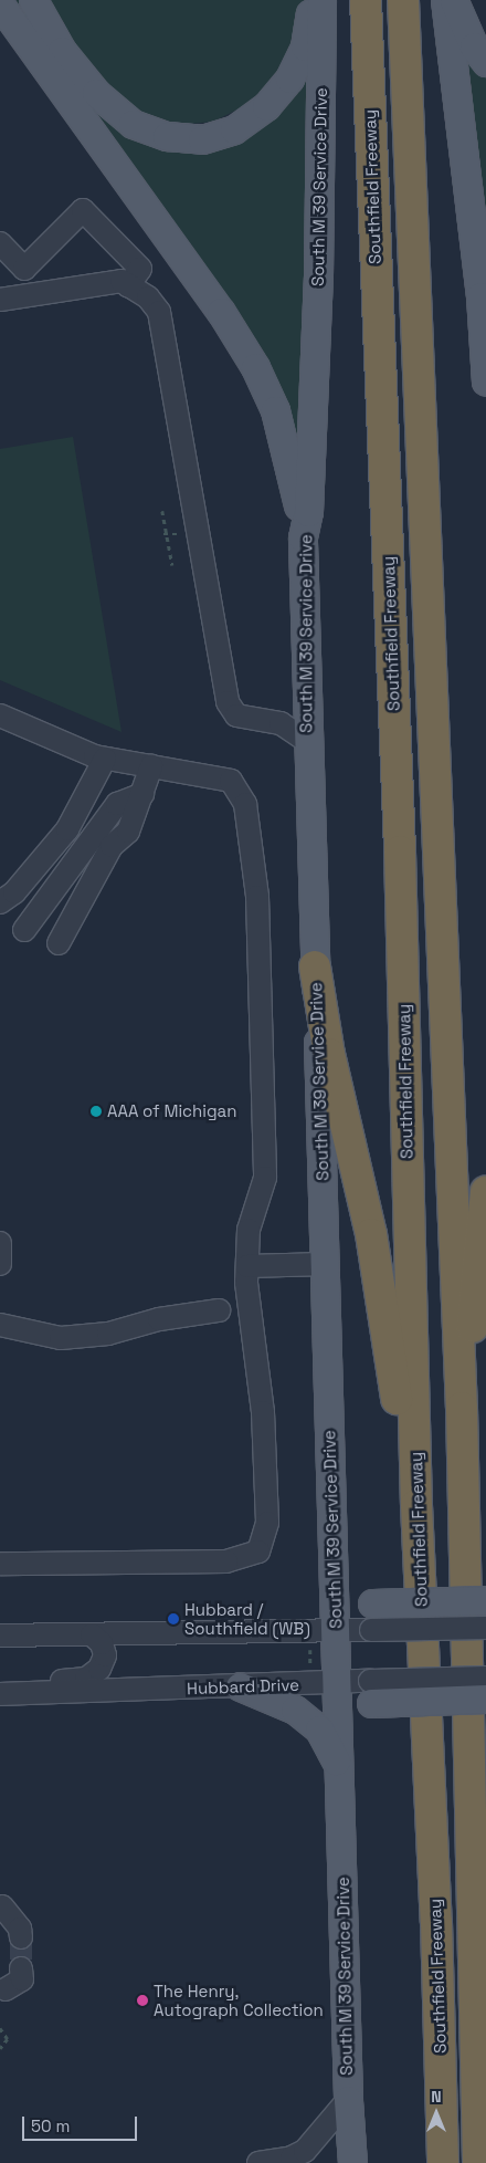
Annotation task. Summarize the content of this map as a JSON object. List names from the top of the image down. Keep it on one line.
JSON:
{"streets":{"highway":["Southfield Freeway"],"main road":["South M 39 Service Drive"],"street":["Hubbard Drive"]},"crossings":[["South M 39 Service Drive","Hubbard Drive"]],"places":["AAA of Michigan","Hubbard / Southfield (WB)","The Henry, Autograph Collection"],"scale_bar":"50 m","north":"top"}
